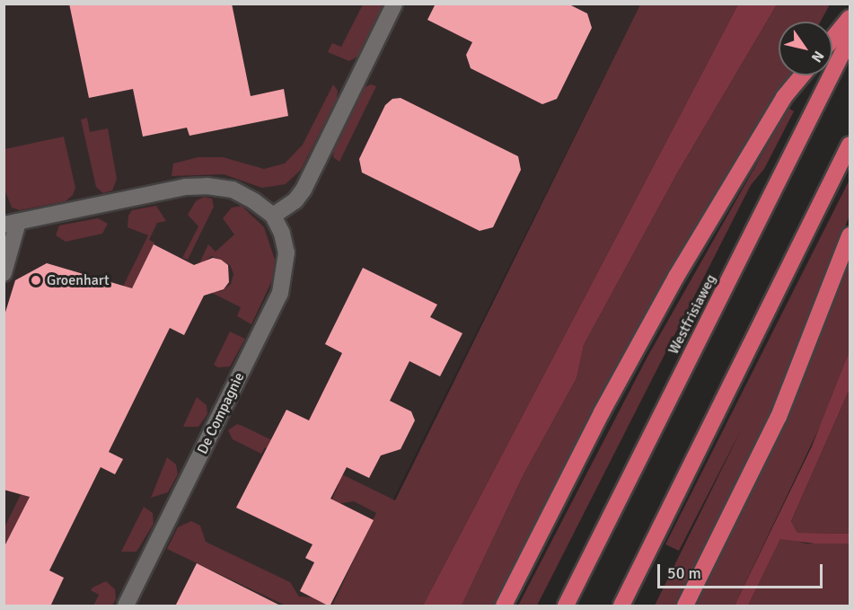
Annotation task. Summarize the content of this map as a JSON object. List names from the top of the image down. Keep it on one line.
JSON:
{"streets":{"highway":["Westfrisiaweg"],"street":["De Compagnie"]},"places":["Groenhart"],"scale_bar":"50 m","north":"bottom right"}
